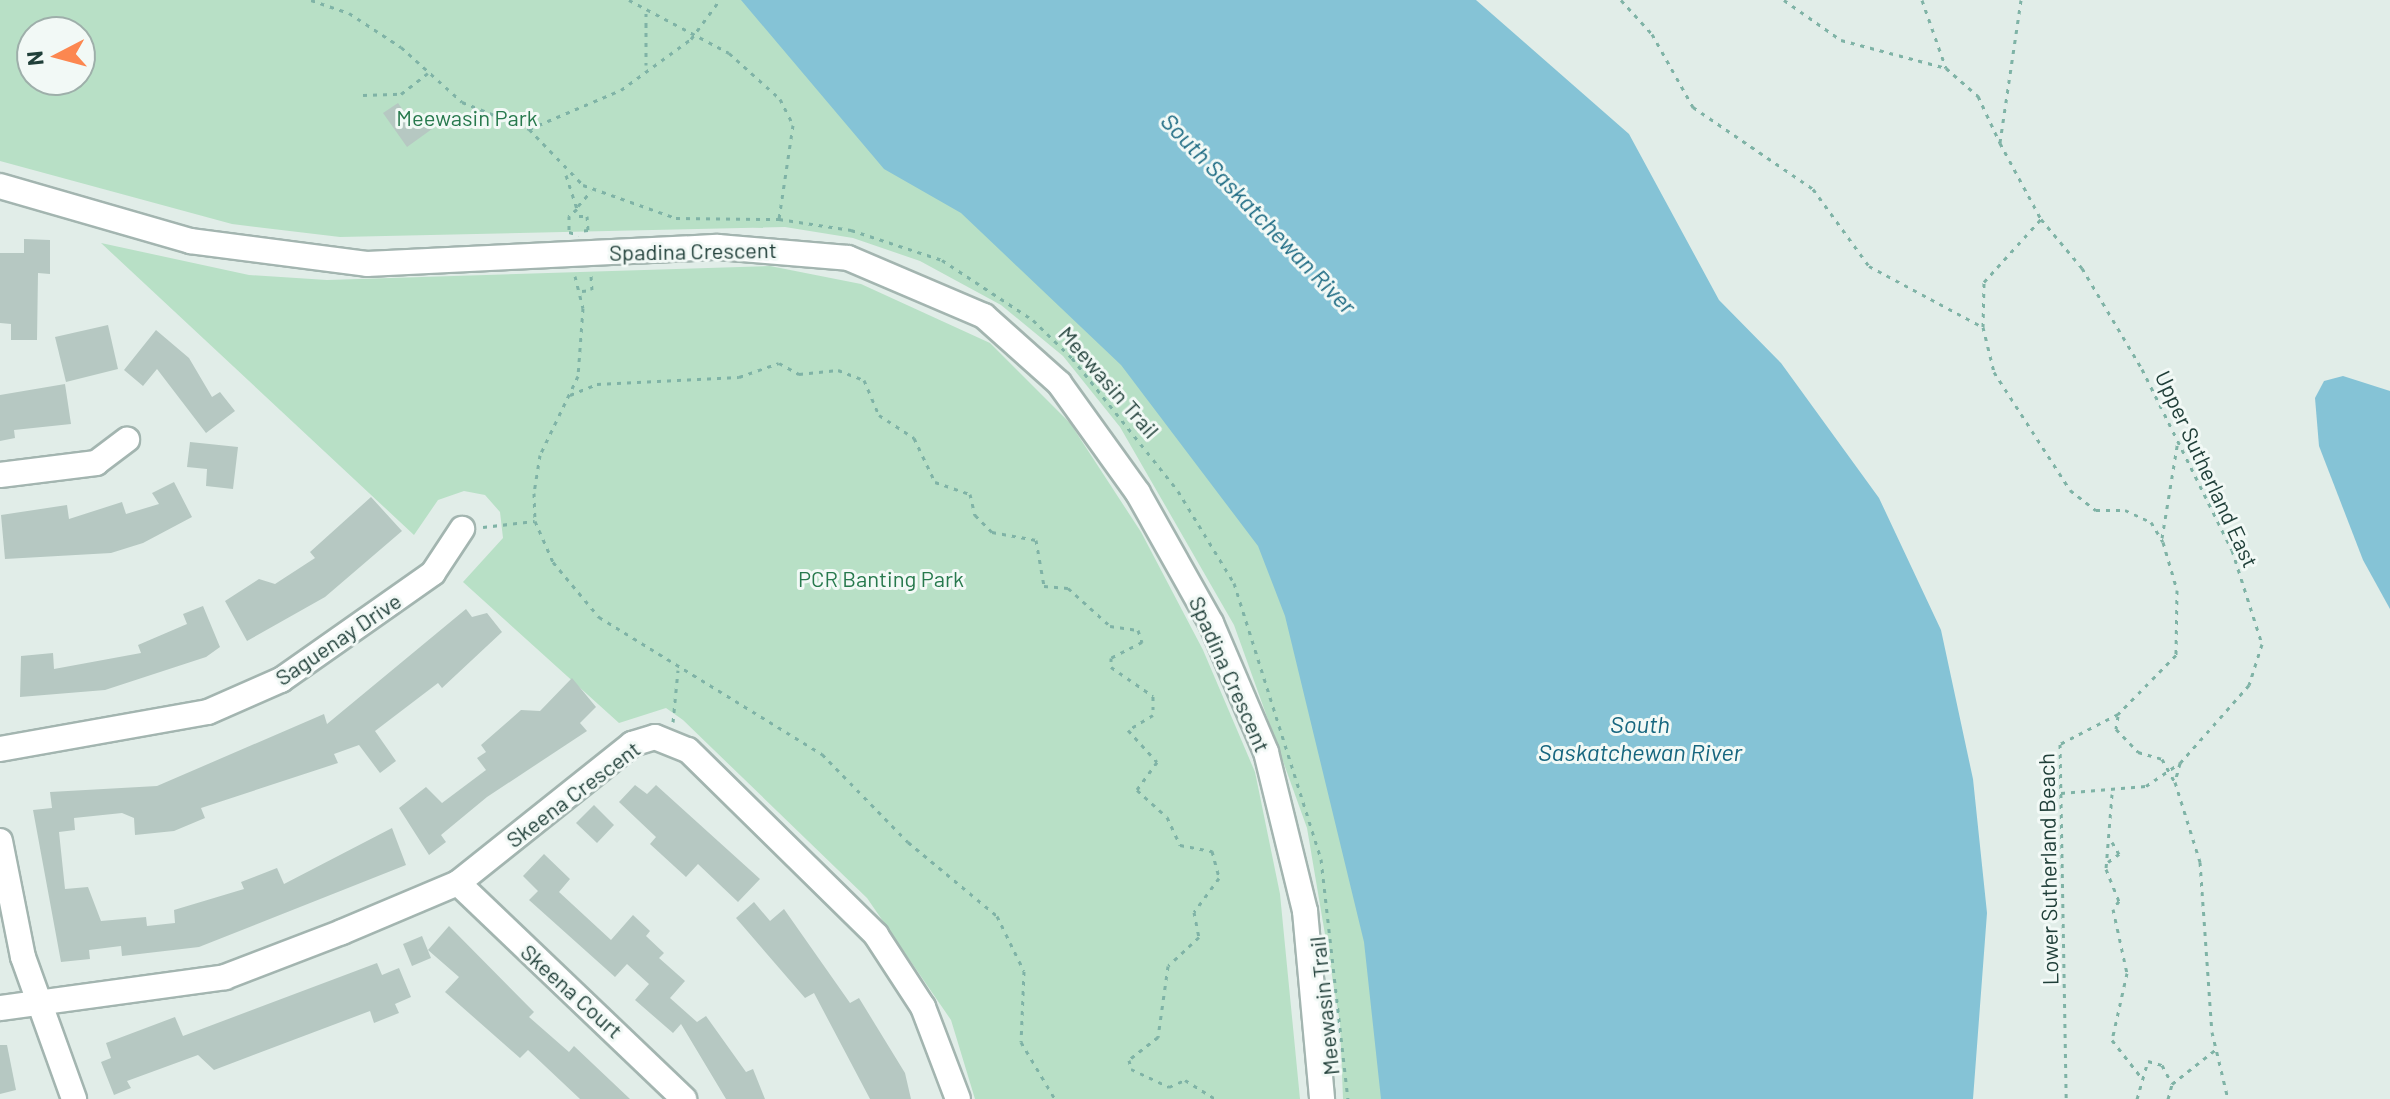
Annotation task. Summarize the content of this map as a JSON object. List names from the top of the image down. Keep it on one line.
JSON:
{"streets":{"street":["Spadina Crescent","Saguenay Drive","Skeena Crescent","Skeena Court"],"path":["Meewasin Trail","Upper Sutherland East","Lower Sutherland Beach"]},"crossings":[["Upper Sutherland East","Lower Sutherland Beach"],["Skeena Crescent","Skeena Court"]],"water":["South Saskatchewan River"],"parks":["Meewasin Park","PCR Banting Park"],"north":"left"}
